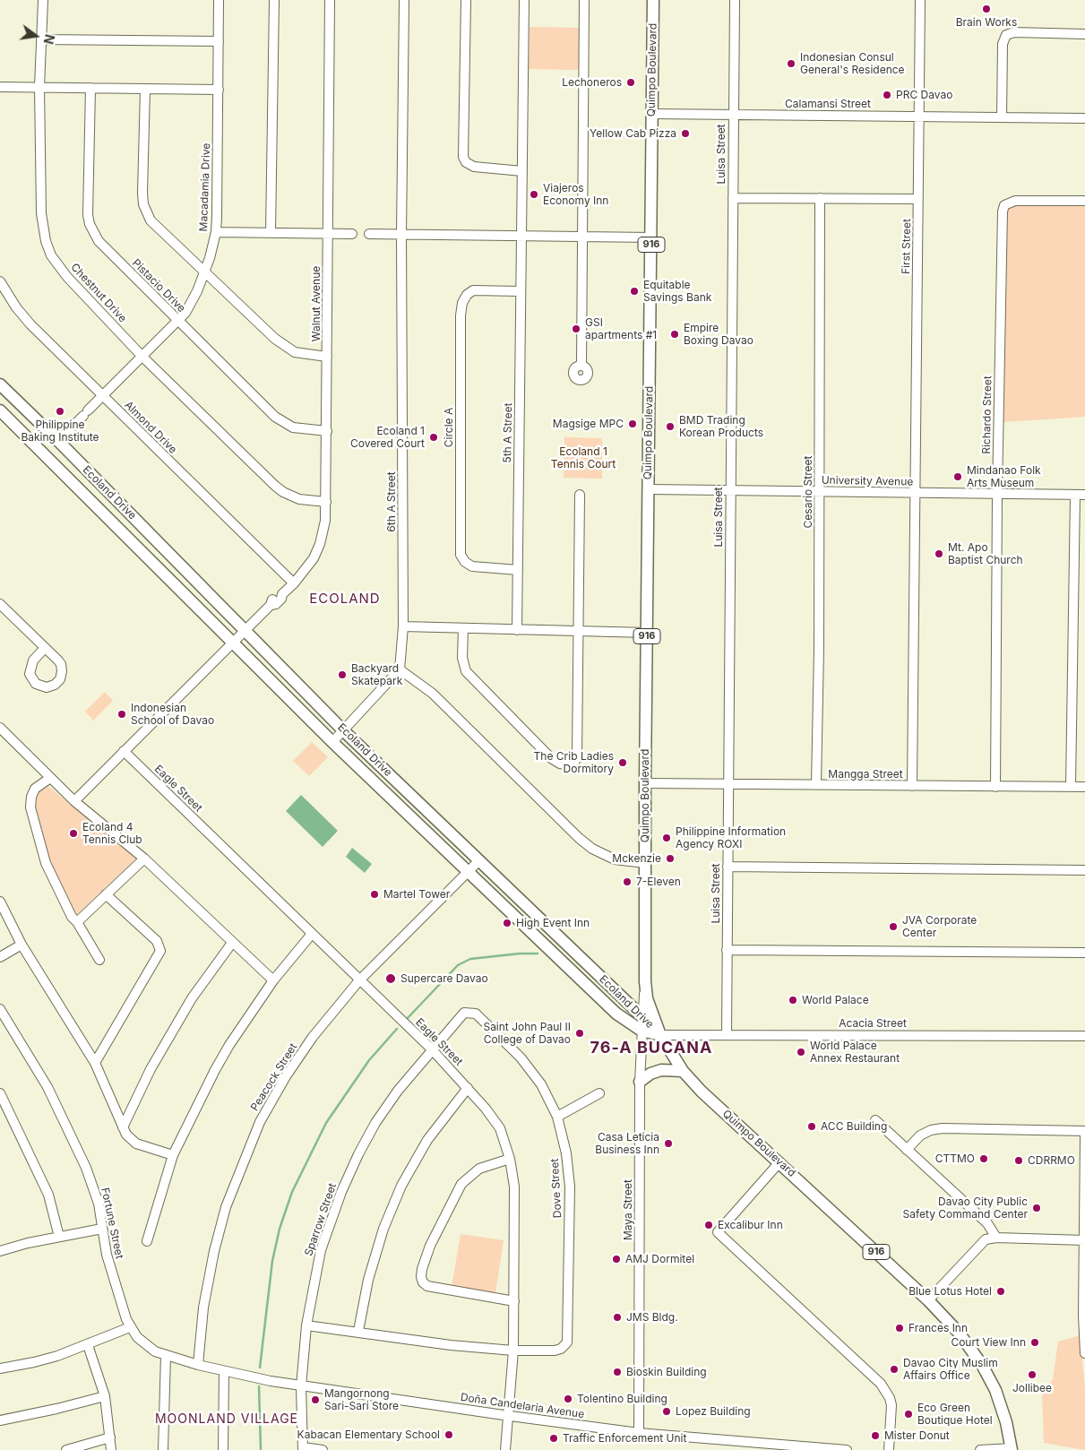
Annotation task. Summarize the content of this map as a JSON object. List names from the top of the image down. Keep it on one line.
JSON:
{"streets":{"main road":["Quimpo Boulevard","916","Ecoland Drive"],"street":["Calamansi Street","Luisa Street","Macadamia Drive","First Street","Pistacio Drive","Chestnut Drive","Walnut Avenue","Richardo Street","Almond Drive","Circle A","5th A Street","University Avenue","Cesario Street","6th A Street","Mangga Street","Eagle Street","Acacia Street","Peacock Street","Dove Street","Maya Street","Sparrow Street","Fortune Street","Doña Candelaria Avenue"]},"crossings":[["Quimpo Boulevard","Calamansi Street"],["Quimpo Boulevard","University Avenue"],["Quimpo Boulevard","Ecoland Drive"],["Quimpo Boulevard","Mangga Street"],["Quimpo Boulevard","Acacia Street"],["Quimpo Boulevard","Maya Street"],["Calamansi Street","Luisa Street"],["Calamansi Street","First Street"],["Luisa Street","University Avenue"],["Luisa Street","Mangga Street"],["Luisa Street","Acacia Street"],["Macadamia Drive","Pistacio Drive"],["Macadamia Drive","Chestnut Drive"],["Macadamia Drive","Almond Drive"],["Macadamia Drive","Ecoland Drive"],["First Street","University Avenue"],["First Street","Mangga Street"],["Pistacio Drive","Walnut Avenue"],["Chestnut Drive","Walnut Avenue"],["Walnut Avenue","Almond Drive"],["Walnut Avenue","Ecoland Drive"],["Walnut Avenue","Eagle Street"],["Richardo Street","University Avenue"],["Richardo Street","Mangga Street"],["Circle A","5th A Street"],["University Avenue","Cesario Street"],["Cesario Street","Mangga Street"],["Ecoland Drive","Acacia Street"],["Ecoland Drive","Peacock Street"],["Ecoland Drive","Maya Street"],["Eagle Street","Peacock Street"],["Eagle Street","Dove Street"],["Eagle Street","Sparrow Street"],["Eagle Street","Doña Candelaria Avenue"],["Peacock Street","Fortune Street"],["Peacock Street","Doña Candelaria Avenue"],["Dove Street","Sparrow Street"],["Maya Street","Doña Candelaria Avenue"],["Sparrow Street","Doña Candelaria Avenue"],["Fortune Street","Doña Candelaria Avenue"]],"districts":["ECOLAND","76-A BUCANA","MOONLAND VILLAGE"],"parks":["Ecoland 1 Tennis Court"],"places":["Brain Works","Indonesian Consul General's Residence","Lechoneros","PRC Davao","Yellow Cab Pizza","Viajeros Economy Inn","Equitable Savings Bank","GSI apartments #1","Empire Boxing Davao","Philippine Baking Institute","Magsige MPC","BMD Trading Korean Products","Ecoland 1 Covered Court","Mindanao Folk Arts Museum","Mt. Apo Baptist Church","Backyard Skatepark","Indonesian School of Davao","The Crib Ladies Dormitory","Ecoland 4 Tennis Club","Philippine Information Agency ROXI","Mckenzie","7-Eleven","Martel Tower","High Event Inn","JVA Corporate Center","Supercare Davao","World Palace","Saint John Paul II College of Davao","World Palace Annex Restaurant","ACC Building","Casa Leticia Business Inn","CTTMO","CDRRMO","Davao City Public Safety Command Center","Excalibur Inn","AMJ Dormitel","Blue Lotus Hotel","JMS Bldg.","Frances Inn","Court View Inn","Davao City Muslim Affairs Office","Bioskin Building","Jollibee","Tolentino Building","Mangornong Sari-Sari Store","Lopez Building","Eco Green Boutique Hotel","Kabacan Elementary School","Mister Donut","Traffic Enforcement Unit"],"north":"right"}
